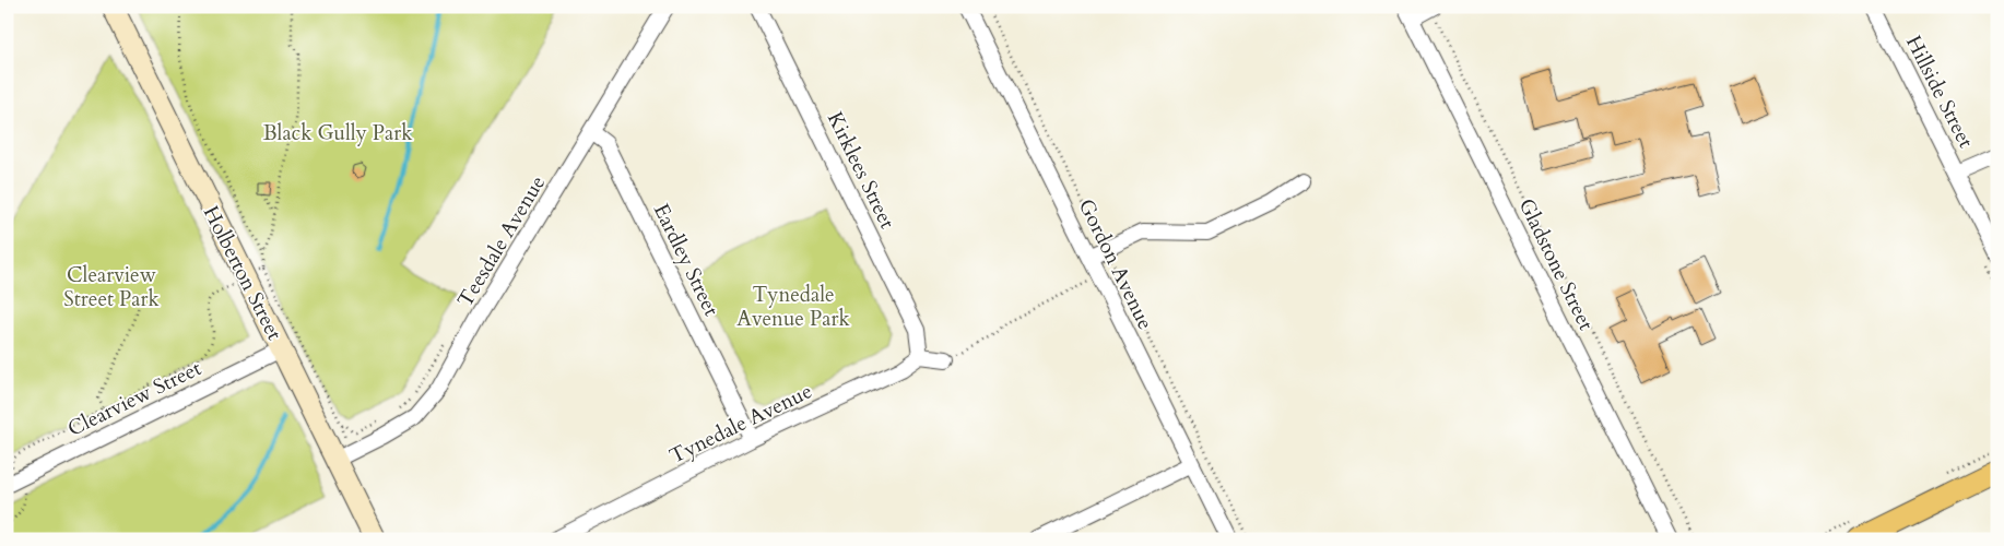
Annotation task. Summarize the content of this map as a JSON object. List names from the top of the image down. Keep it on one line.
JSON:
{"streets":{"main road":["Holberton Street"],"street":["Hillside Street","Kirklees Street","Teesdale Avenue","Eardley Street","Gordon Avenue","Gladstone Street","Clearview Street","Tynedale Avenue"]},"crossings":[["Kirklees Street","Tynedale Avenue"],["Teesdale Avenue","Eardley Street"],["Teesdale Avenue","Holberton Street"],["Eardley Street","Tynedale Avenue"],["Holberton Street","Clearview Street"]],"parks":["Black Gully Park","Clearview Street Park","Tynedale Avenue Park"]}
